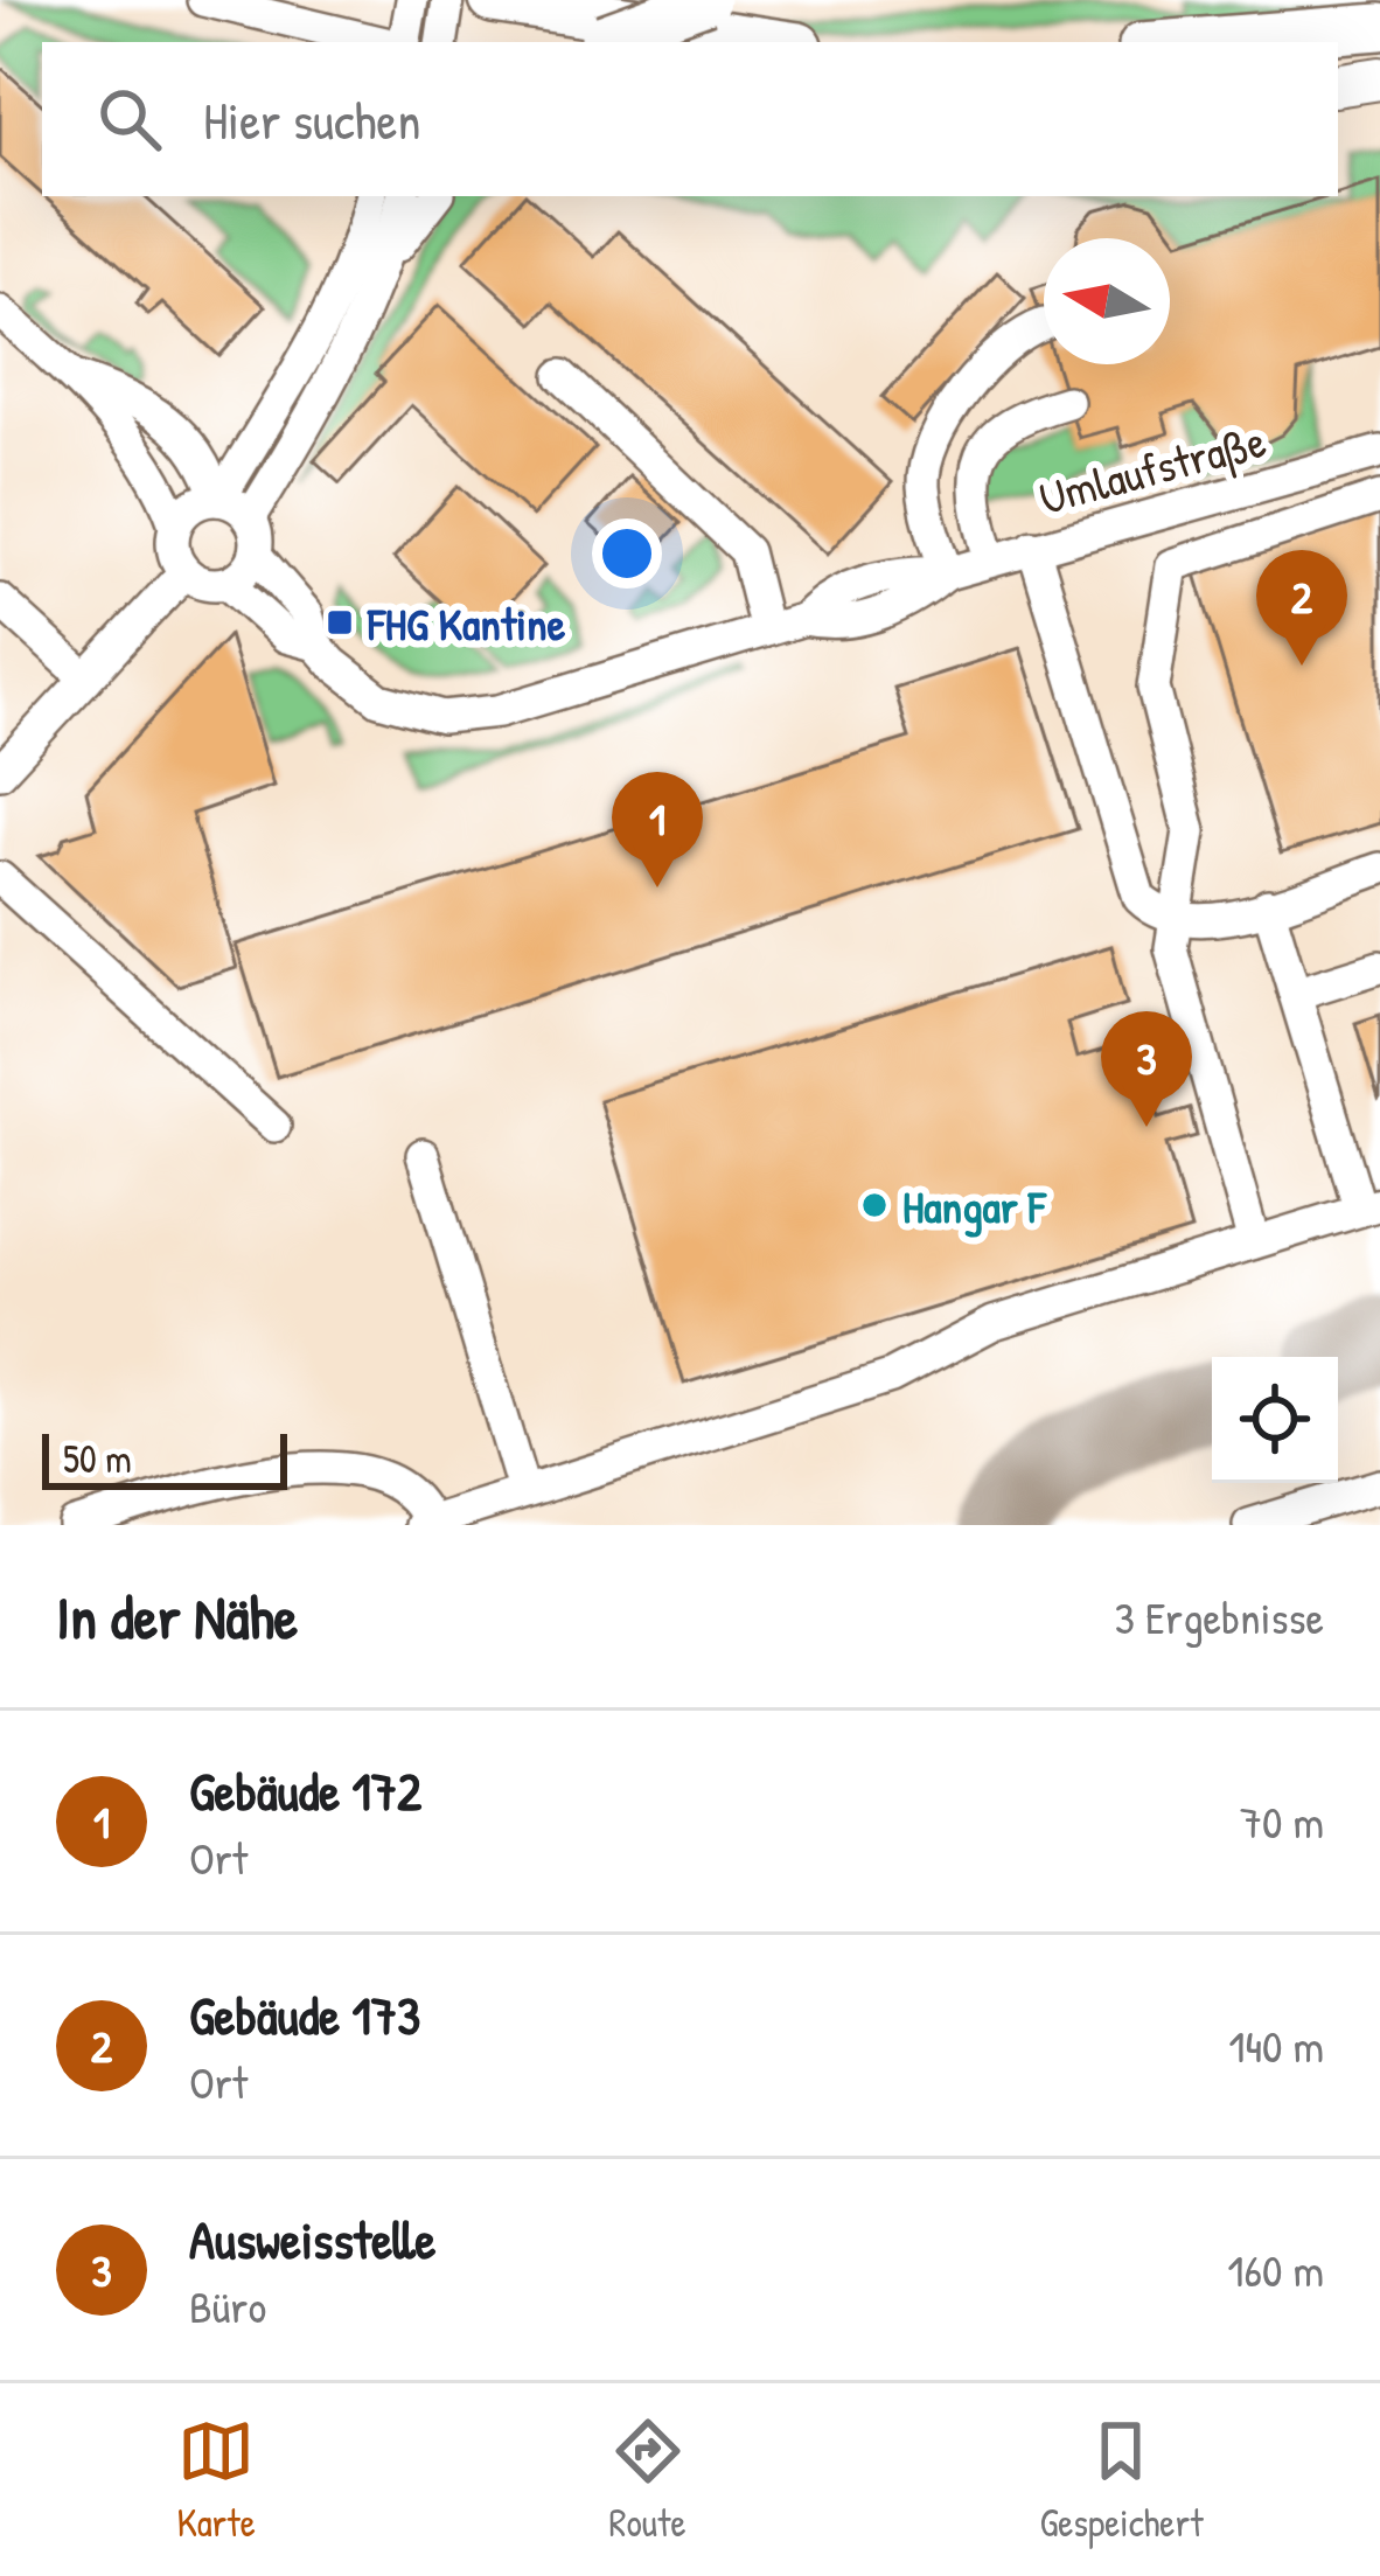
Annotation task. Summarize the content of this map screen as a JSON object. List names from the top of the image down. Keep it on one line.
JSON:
{"streets":{"street":["Umlaufstraße"]},"places":{"transit":["FHG Kantine"],"other":["Hangar F"]},"scale_bar":"50 m","north":"left","page":{"search":"Hier suchen","pins":["2","1","3"],"scale":"50 m","heading":["In der Nähe","3 Ergebnisse"],"list":[{"mark":"1","name":"Gebäude 172","note":"Ort","value":"70 m"},{"mark":"2","name":"Gebäude 173","note":"Ort","value":"140 m"},{"mark":"3","name":"Ausweisstelle","note":"Büro","value":"160 m"}],"nav":["Karte","Route","Gespeichert"]}}
